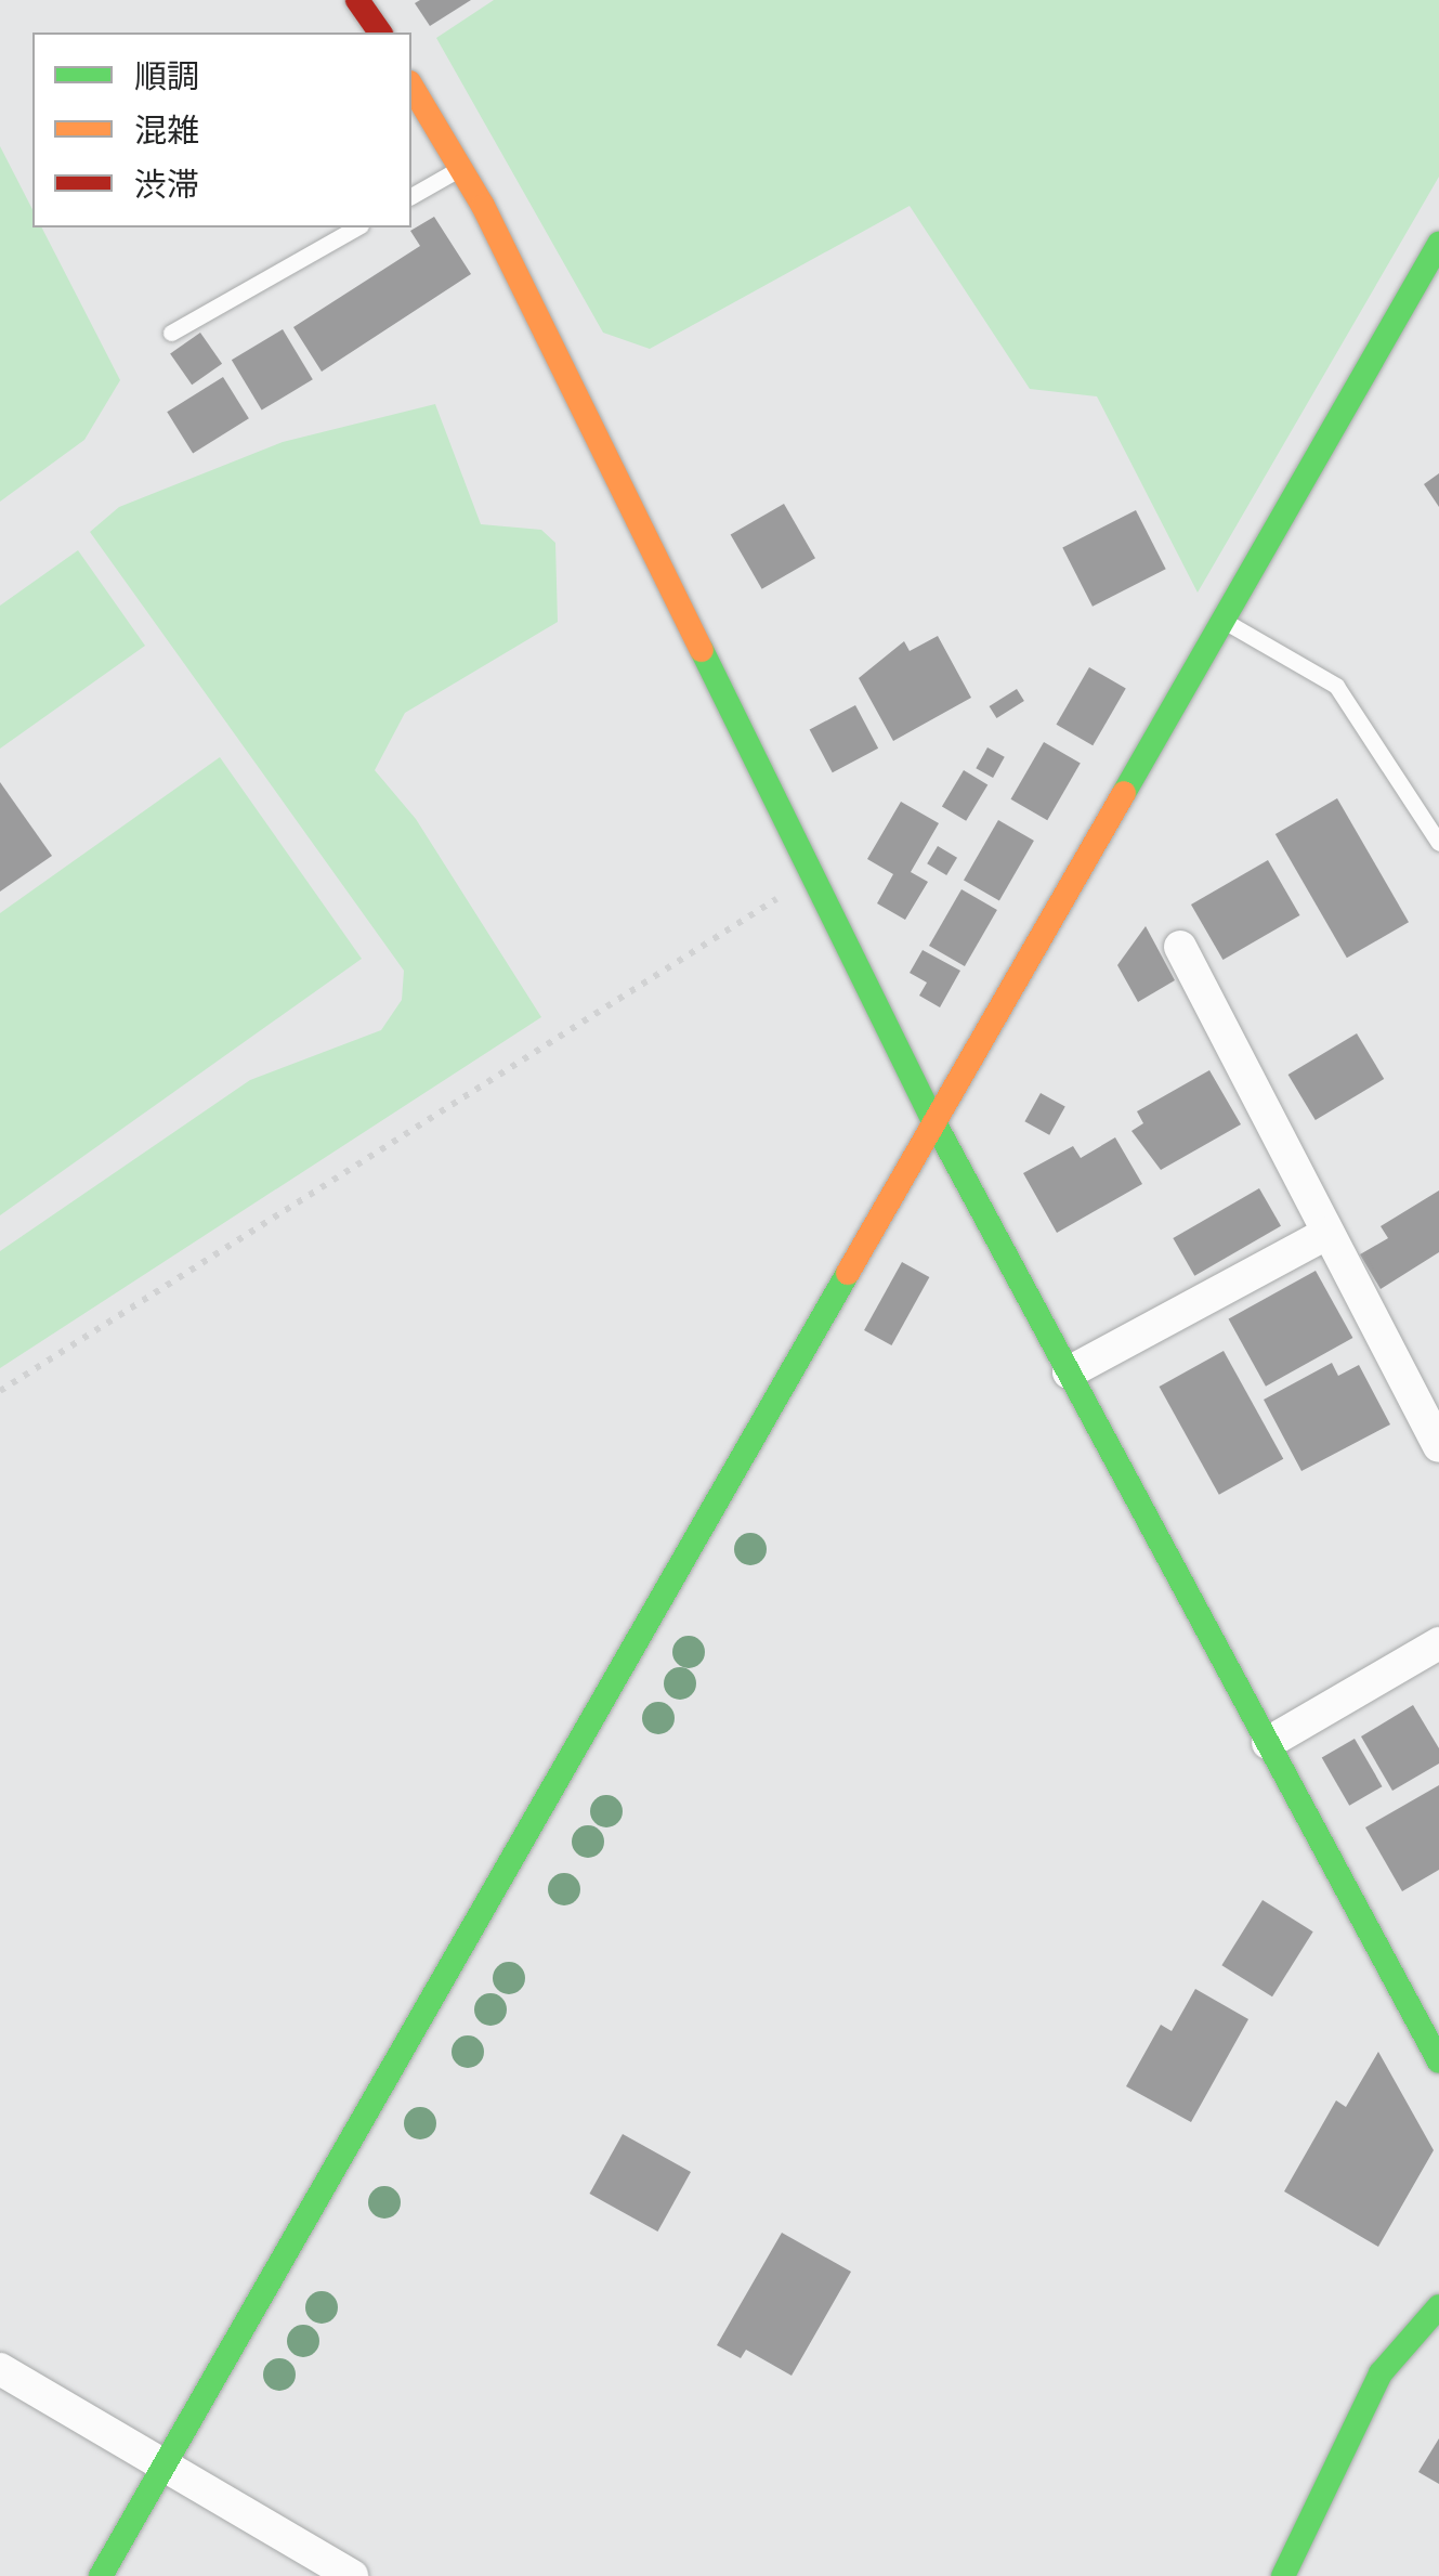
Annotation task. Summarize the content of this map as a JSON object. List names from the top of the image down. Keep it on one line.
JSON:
{"legend":["順調","混雑","渋滞"]}
